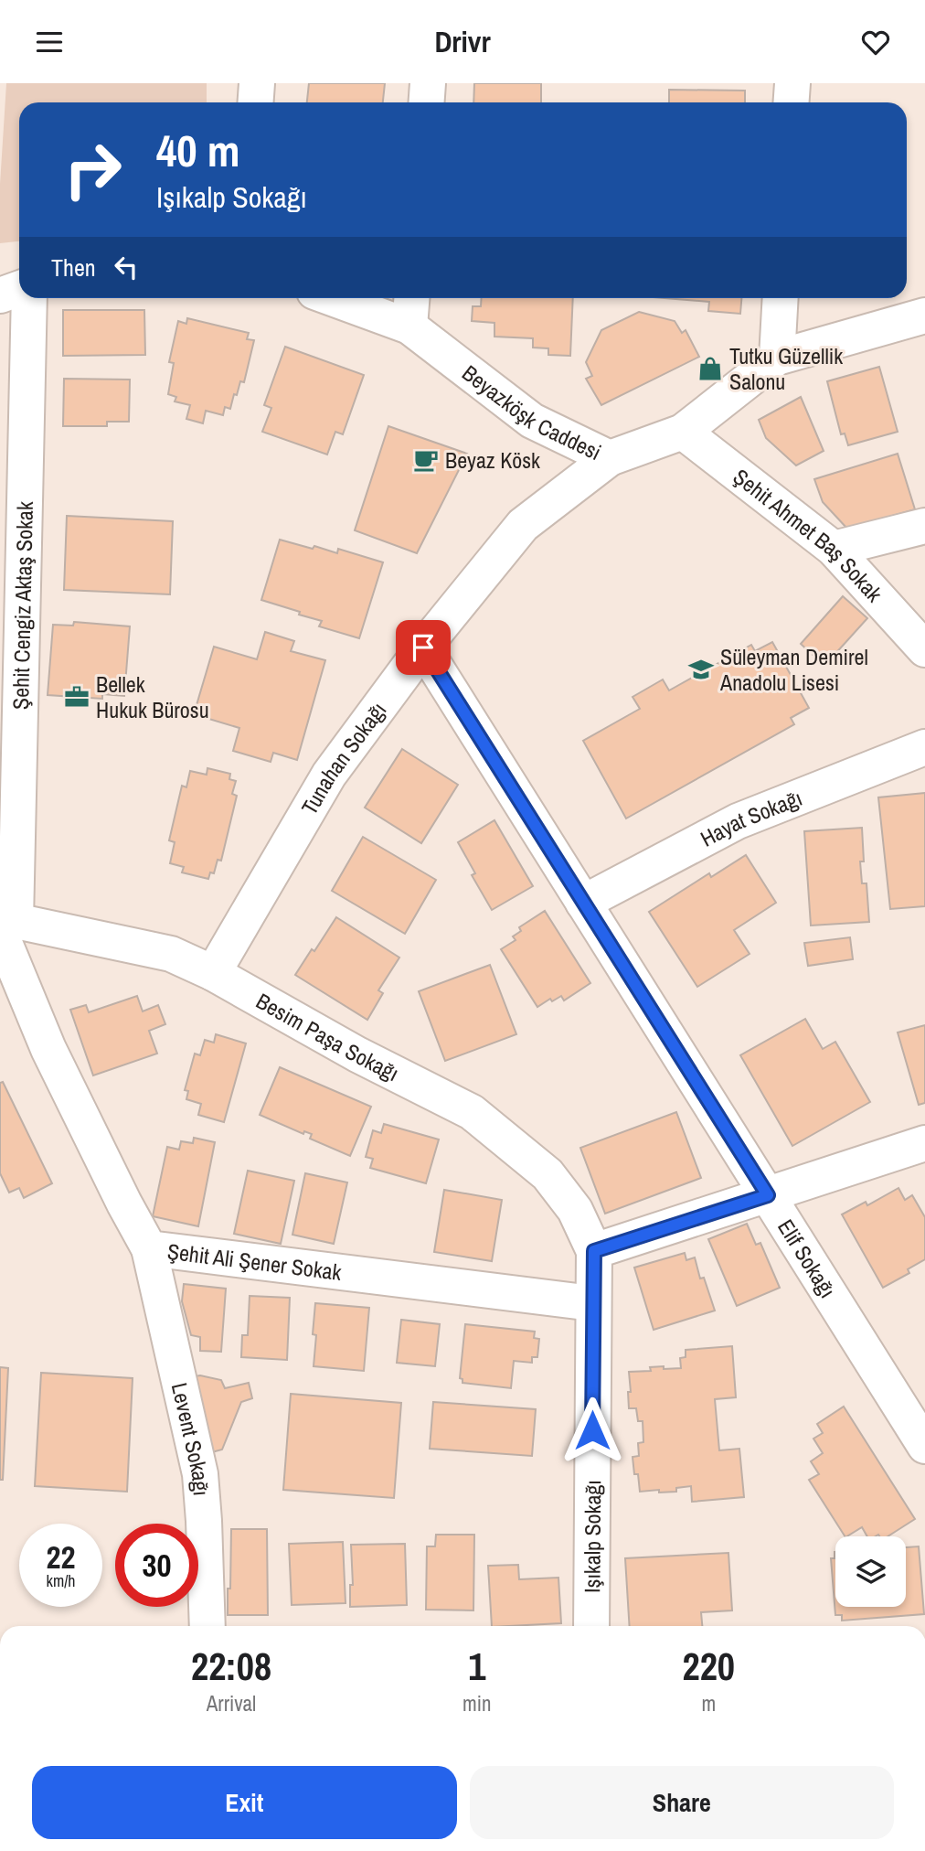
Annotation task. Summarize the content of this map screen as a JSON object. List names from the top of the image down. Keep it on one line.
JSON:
{"streets":{"street":["Beyazköşk Caddesi","Şehit Ahmet Baş Sokak","Şehit Cengiz Aktaş Sokak","Tunahan Sokağı","Hayat Sokağı","Besim Paşa Sokağı","Elif Sokağı","Şehit Ali Şener Sokak","Levent Sokağı","Işıkalp Sokağı"]},"crossings":[["Beyazköşk Caddesi","Şehit Ahmet Baş Sokak"],["Beyazköşk Caddesi","Tunahan Sokağı"],["Şehit Cengiz Aktaş Sokak","Besim Paşa Sokağı"],["Şehit Cengiz Aktaş Sokak","Şehit Ali Şener Sokak"],["Tunahan Sokağı","Besim Paşa Sokağı"],["Tunahan Sokağı","Elif Sokağı"],["Hayat Sokağı","Elif Sokağı"],["Besim Paşa Sokağı","Şehit Ali Şener Sokak"],["Besim Paşa Sokağı","Işıkalp Sokağı"],["Şehit Ali Şener Sokak","Levent Sokağı"],["Şehit Ali Şener Sokak","Işıkalp Sokağı"]],"places":{"shop":["Tutku Güzellik Salonu"],"cafe":["Beyaz Kösk"],"school or university":["Süleyman Demirel Anadolu Lisesi"],"office":["Bellek Hukuk Bürosu"]},"page":{"header":"Drivr","turn":["40 m","Işıkalp Sokağı"],"then":"Then","speed":"22 km/h","limit":"30","eta":["22:08","Arrival","1","min","220","m"],"buttons":["Exit","Share"]}}
